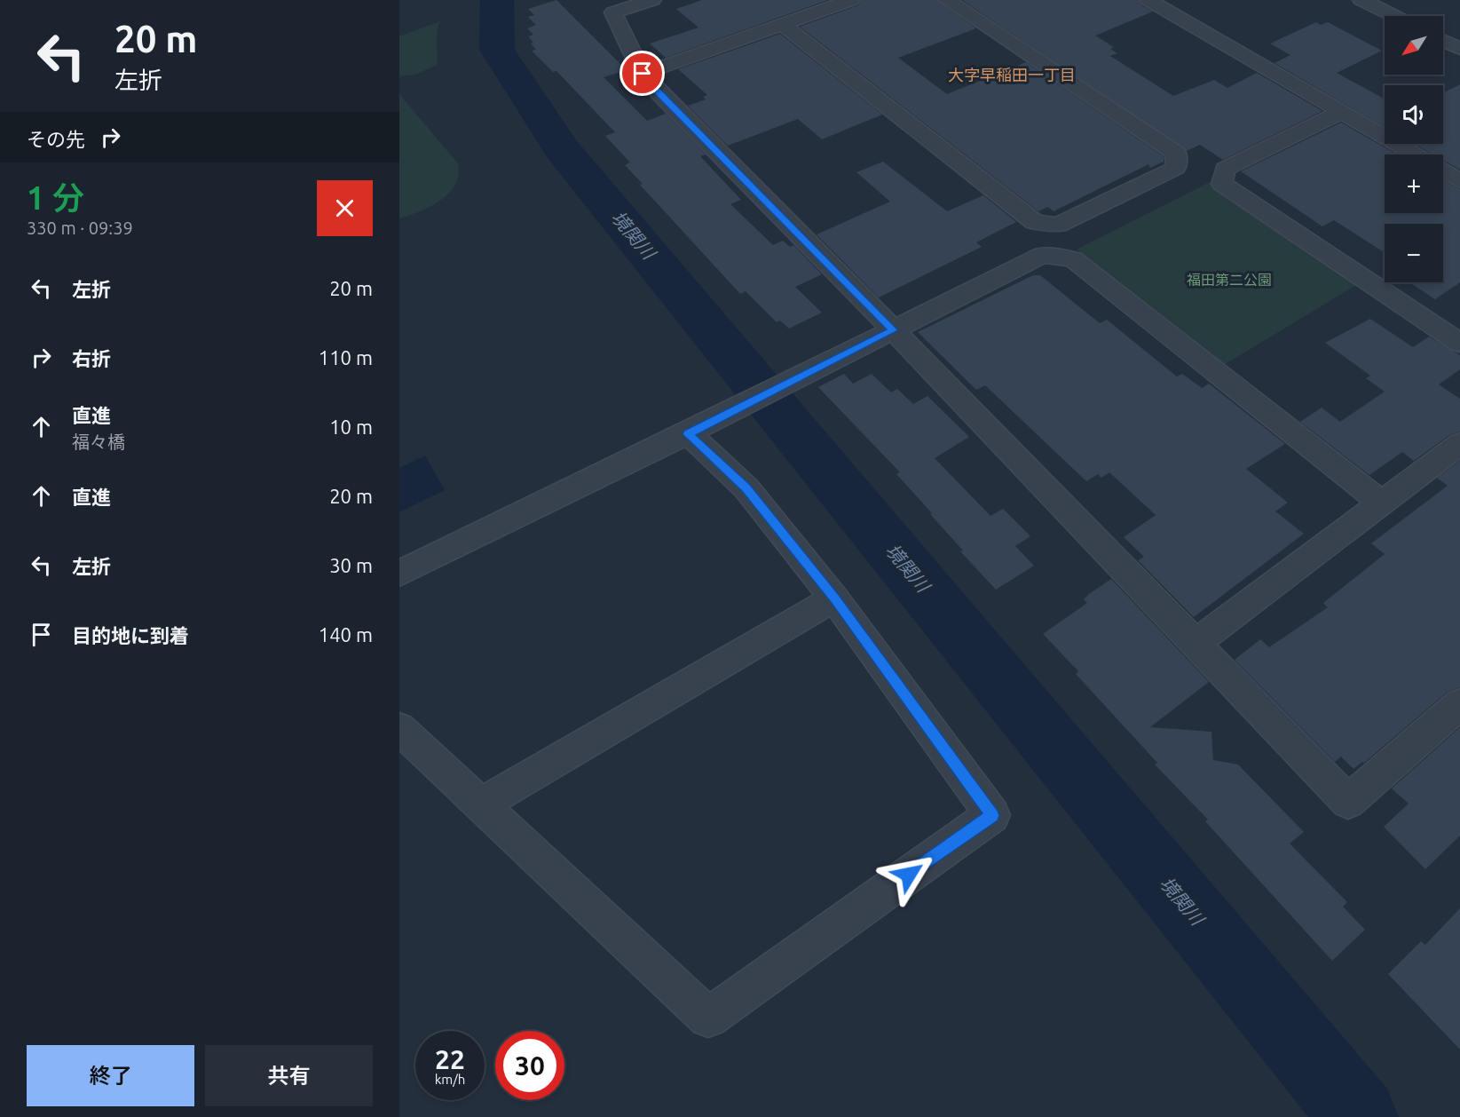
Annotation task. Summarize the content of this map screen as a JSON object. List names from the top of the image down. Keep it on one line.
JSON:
{"districts":["大字早稲田一丁目"],"water":["境関川"],"parks":["福田第二公園"],"north":"bottom left","page":{"turn":["20 m","左折"],"map_buttons":["+","−"],"then":"その先","heading":["1 分","330 m · 09:39"],"list":[{"name":"左折","value":"20 m"},{"name":"右折","value":"110 m"},{"name":"直進","note":"福々橋","value":"10 m"},{"name":"直進","value":"20 m"},{"name":"左折","value":"30 m"},{"name":"目的地に到着","value":"140 m"}],"speed":"22 km/h","limit":"30","buttons":["終了","共有"]}}
